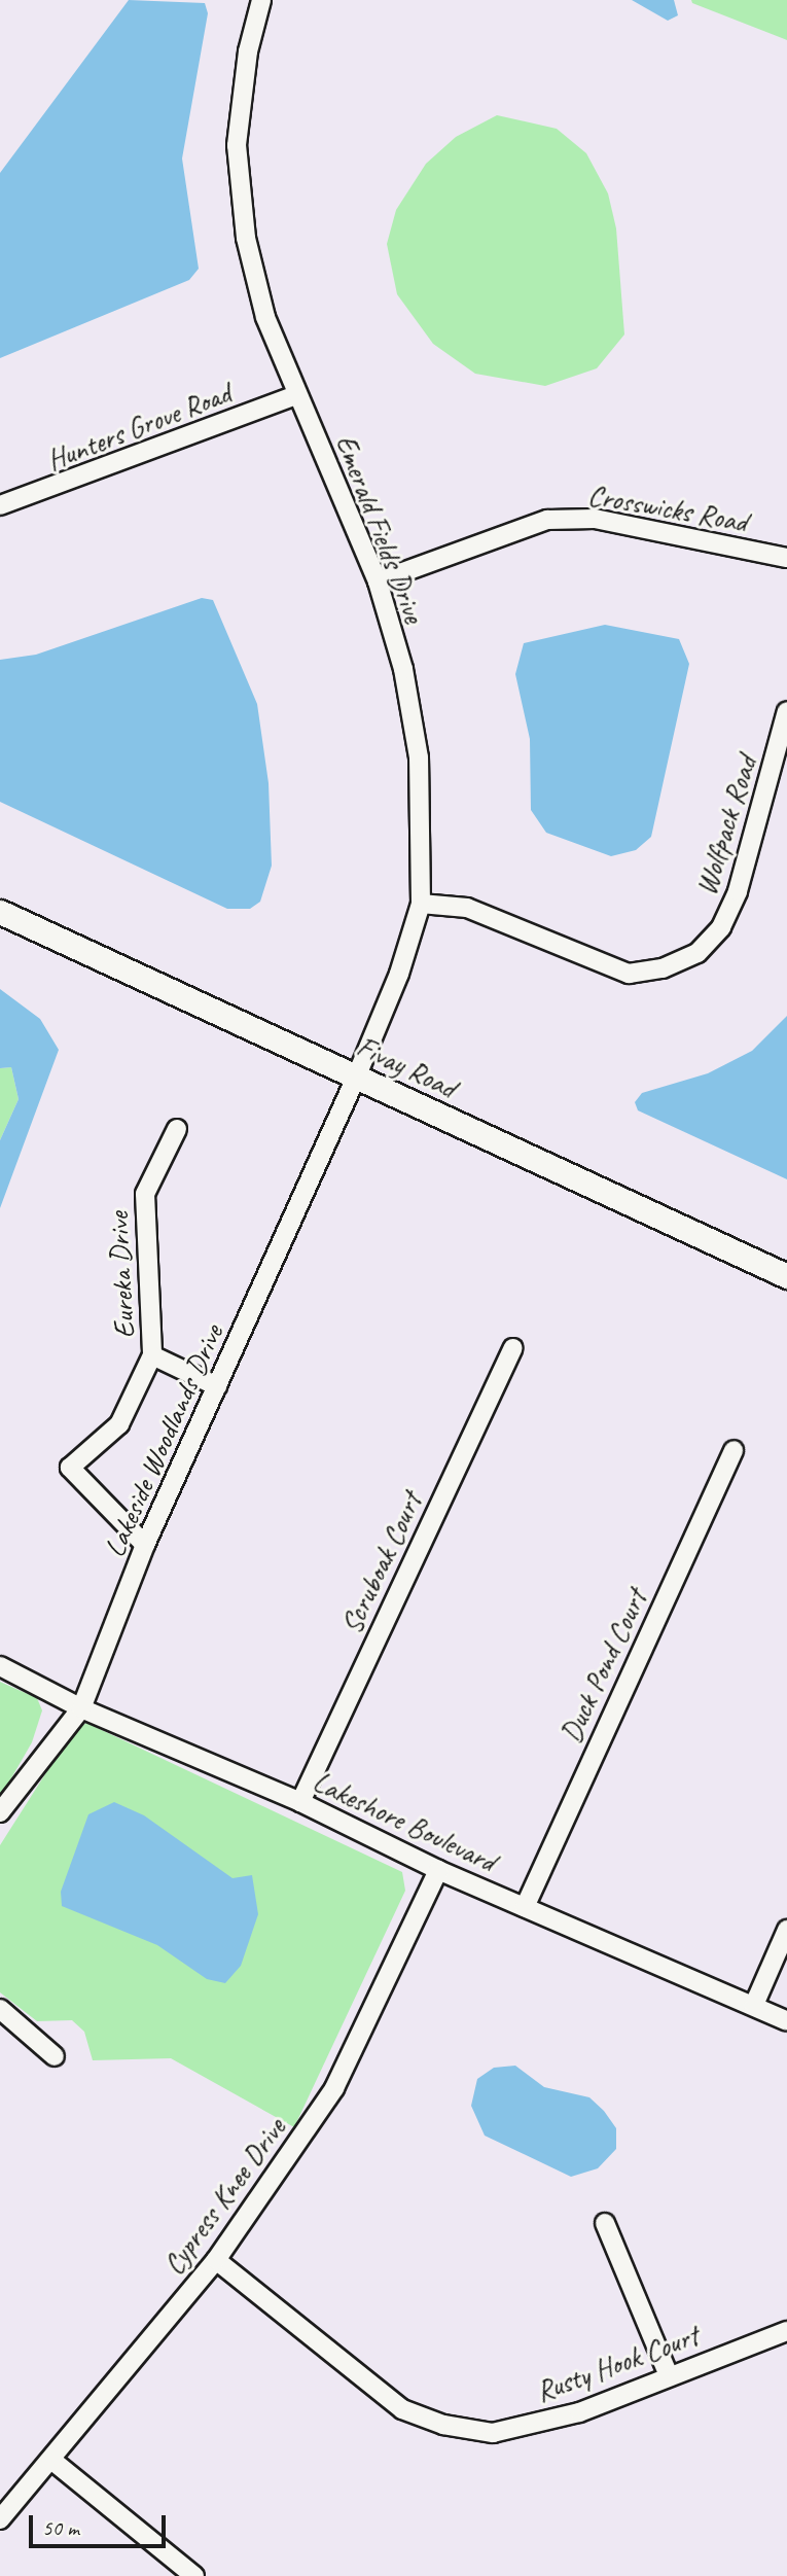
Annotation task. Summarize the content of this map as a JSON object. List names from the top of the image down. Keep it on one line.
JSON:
{"streets":{"street":["Hunters Grove Road","Crosswicks Road","Emerald Fields Drive","Wolfpack Road","Fivay Road","Eureka Drive","Lakeside Woodlands Drive","Scruboak Court","Duck Pond Court","Lakeshore Boulevard","Cypress Knee Drive","Rusty Hook Court"]},"crossings":[["Hunters Grove Road","Emerald Fields Drive"],["Crosswicks Road","Emerald Fields Drive"],["Emerald Fields Drive","Wolfpack Road"],["Emerald Fields Drive","Fivay Road"],["Emerald Fields Drive","Lakeside Woodlands Drive"],["Fivay Road","Lakeside Woodlands Drive"],["Eureka Drive","Lakeside Woodlands Drive"],["Lakeside Woodlands Drive","Lakeshore Boulevard"],["Scruboak Court","Lakeshore Boulevard"],["Duck Pond Court","Lakeshore Boulevard"],["Lakeshore Boulevard","Cypress Knee Drive"],["Cypress Knee Drive","Rusty Hook Court"]],"scale_bar":"50 m"}
